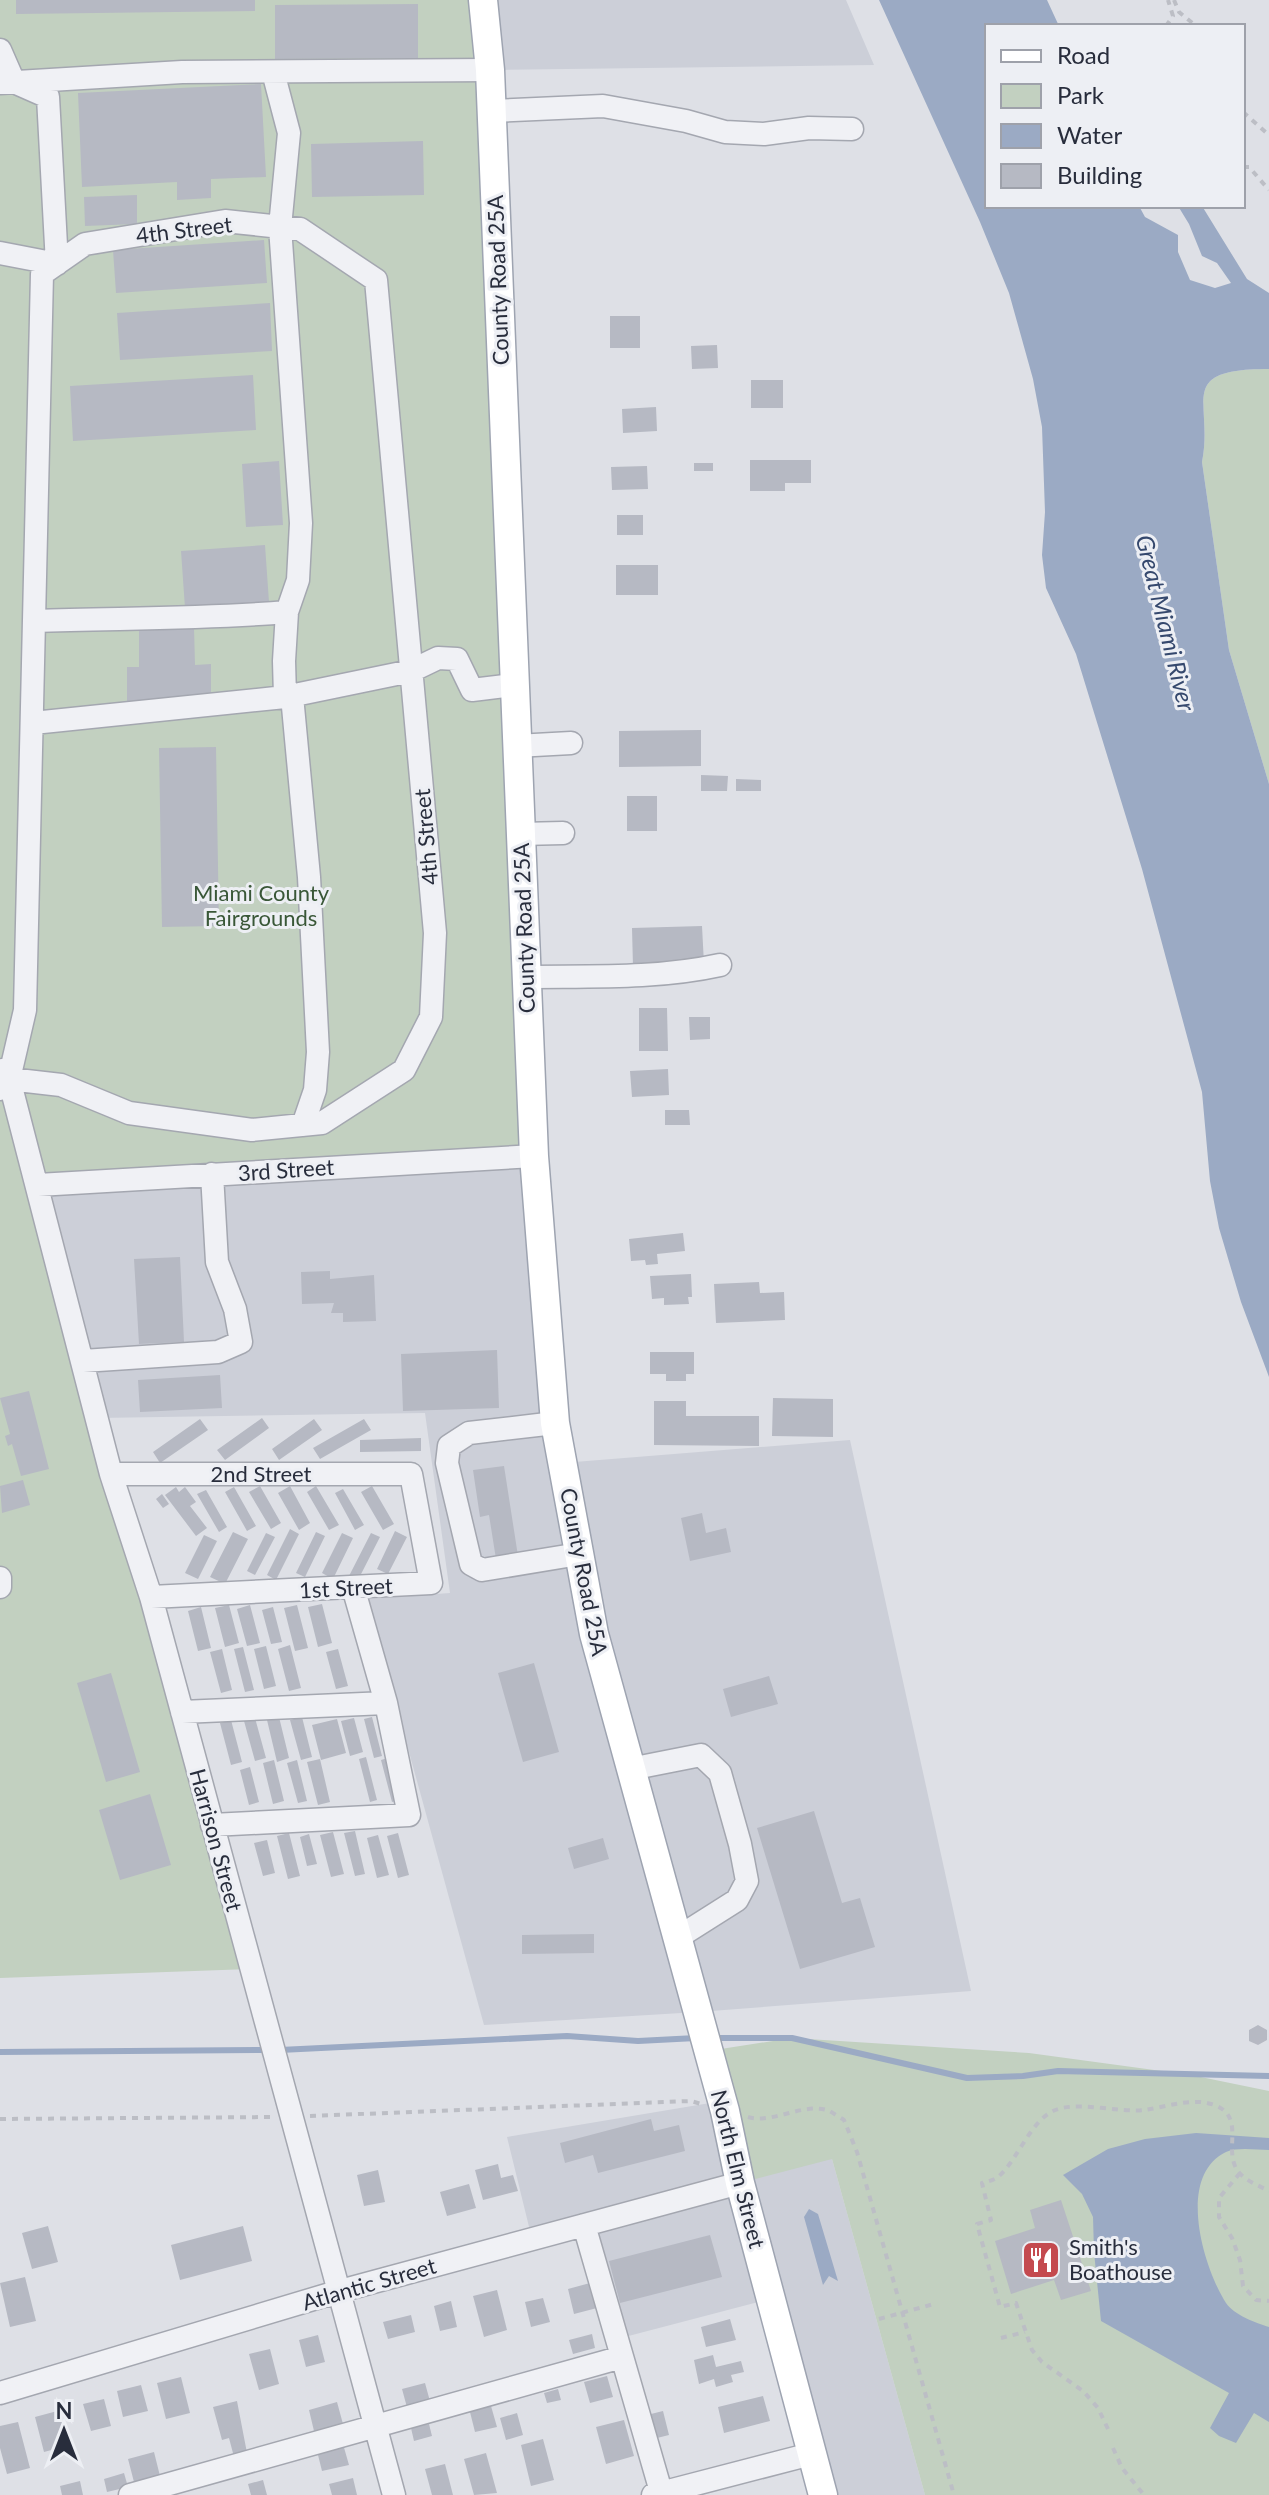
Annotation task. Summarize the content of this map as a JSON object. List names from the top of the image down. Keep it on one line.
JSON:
{"streets":{"main road":["County Road 25A","North Elm Street"],"street":["4th Street","3rd Street","2nd Street","1st Street","Harrison Street","Atlantic Street"]},"crossings":[["County Road 25A","3rd Street"],["County Road 25A","North Elm Street"],["3rd Street","Harrison Street"],["2nd Street","1st Street"],["2nd Street","Harrison Street"],["1st Street","Harrison Street"],["Harrison Street","Atlantic Street"],["North Elm Street","Atlantic Street"]],"water":["Great Miami River"],"parks":["Miami County Fairgrounds"],"places":{"restaurant":["Smith's Boathouse"]},"legend":["Road","Park","Water","Building"],"north":"top"}
